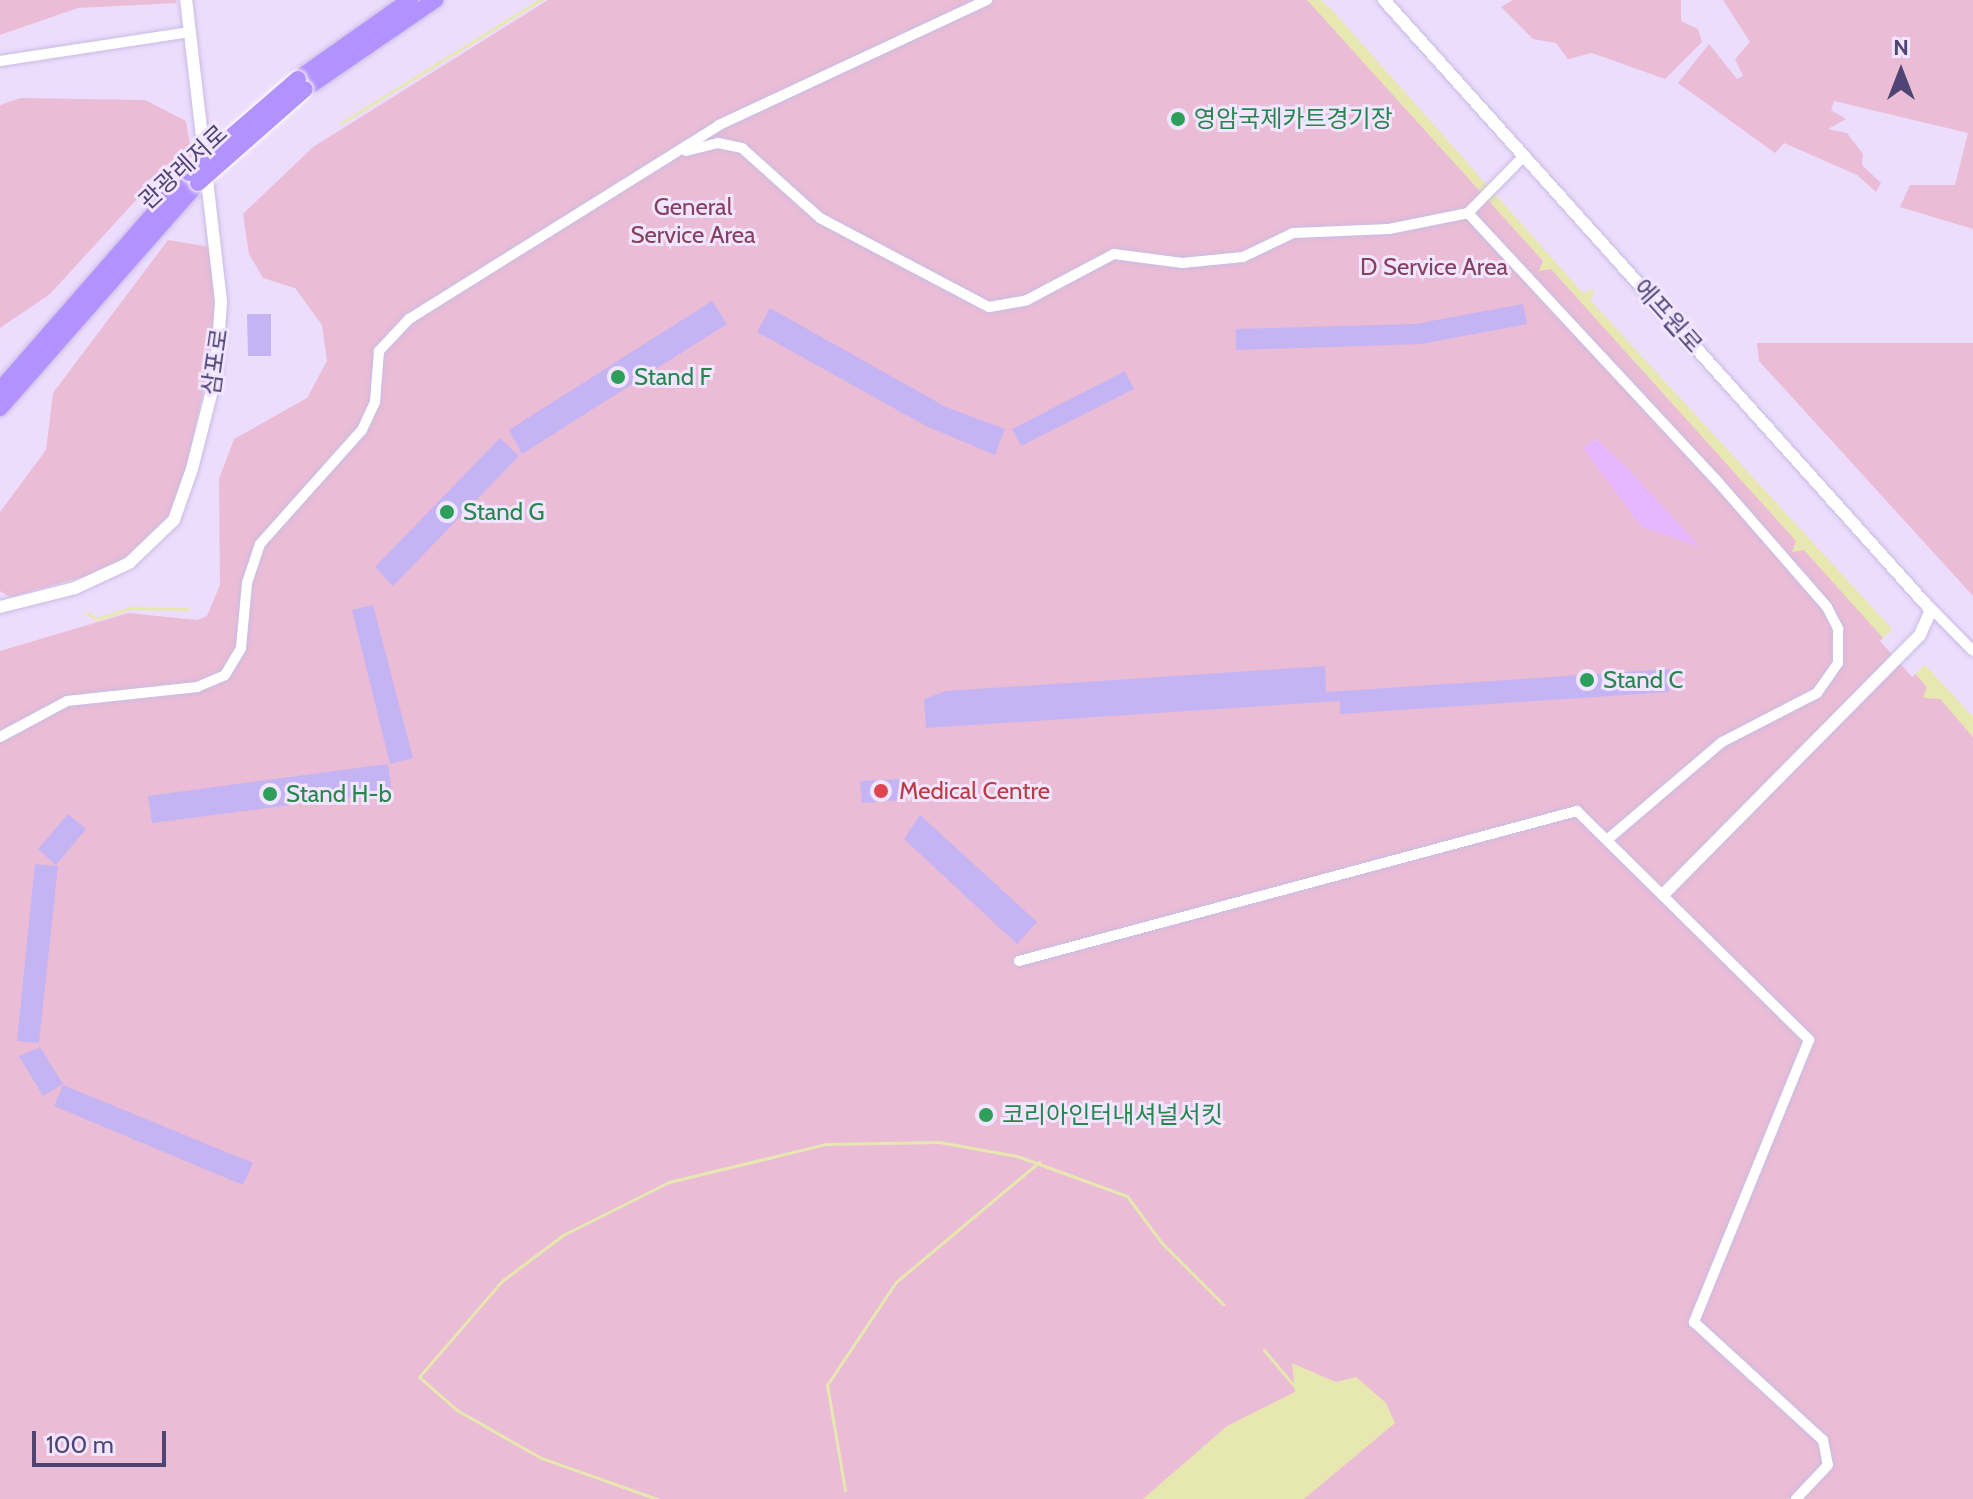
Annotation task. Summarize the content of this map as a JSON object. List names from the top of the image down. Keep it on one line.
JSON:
{"streets":{"highway":["관광레저로"],"street":["에프원로","삼포로"]},"parks":["General Service Area","D Service Area"],"places":["영암국제카트경기장","Stand F","Stand G","Stand C","Medical Centre","Stand H-b","코리아인터내셔널서킷"],"scale_bar":"100 m","north":"top"}
